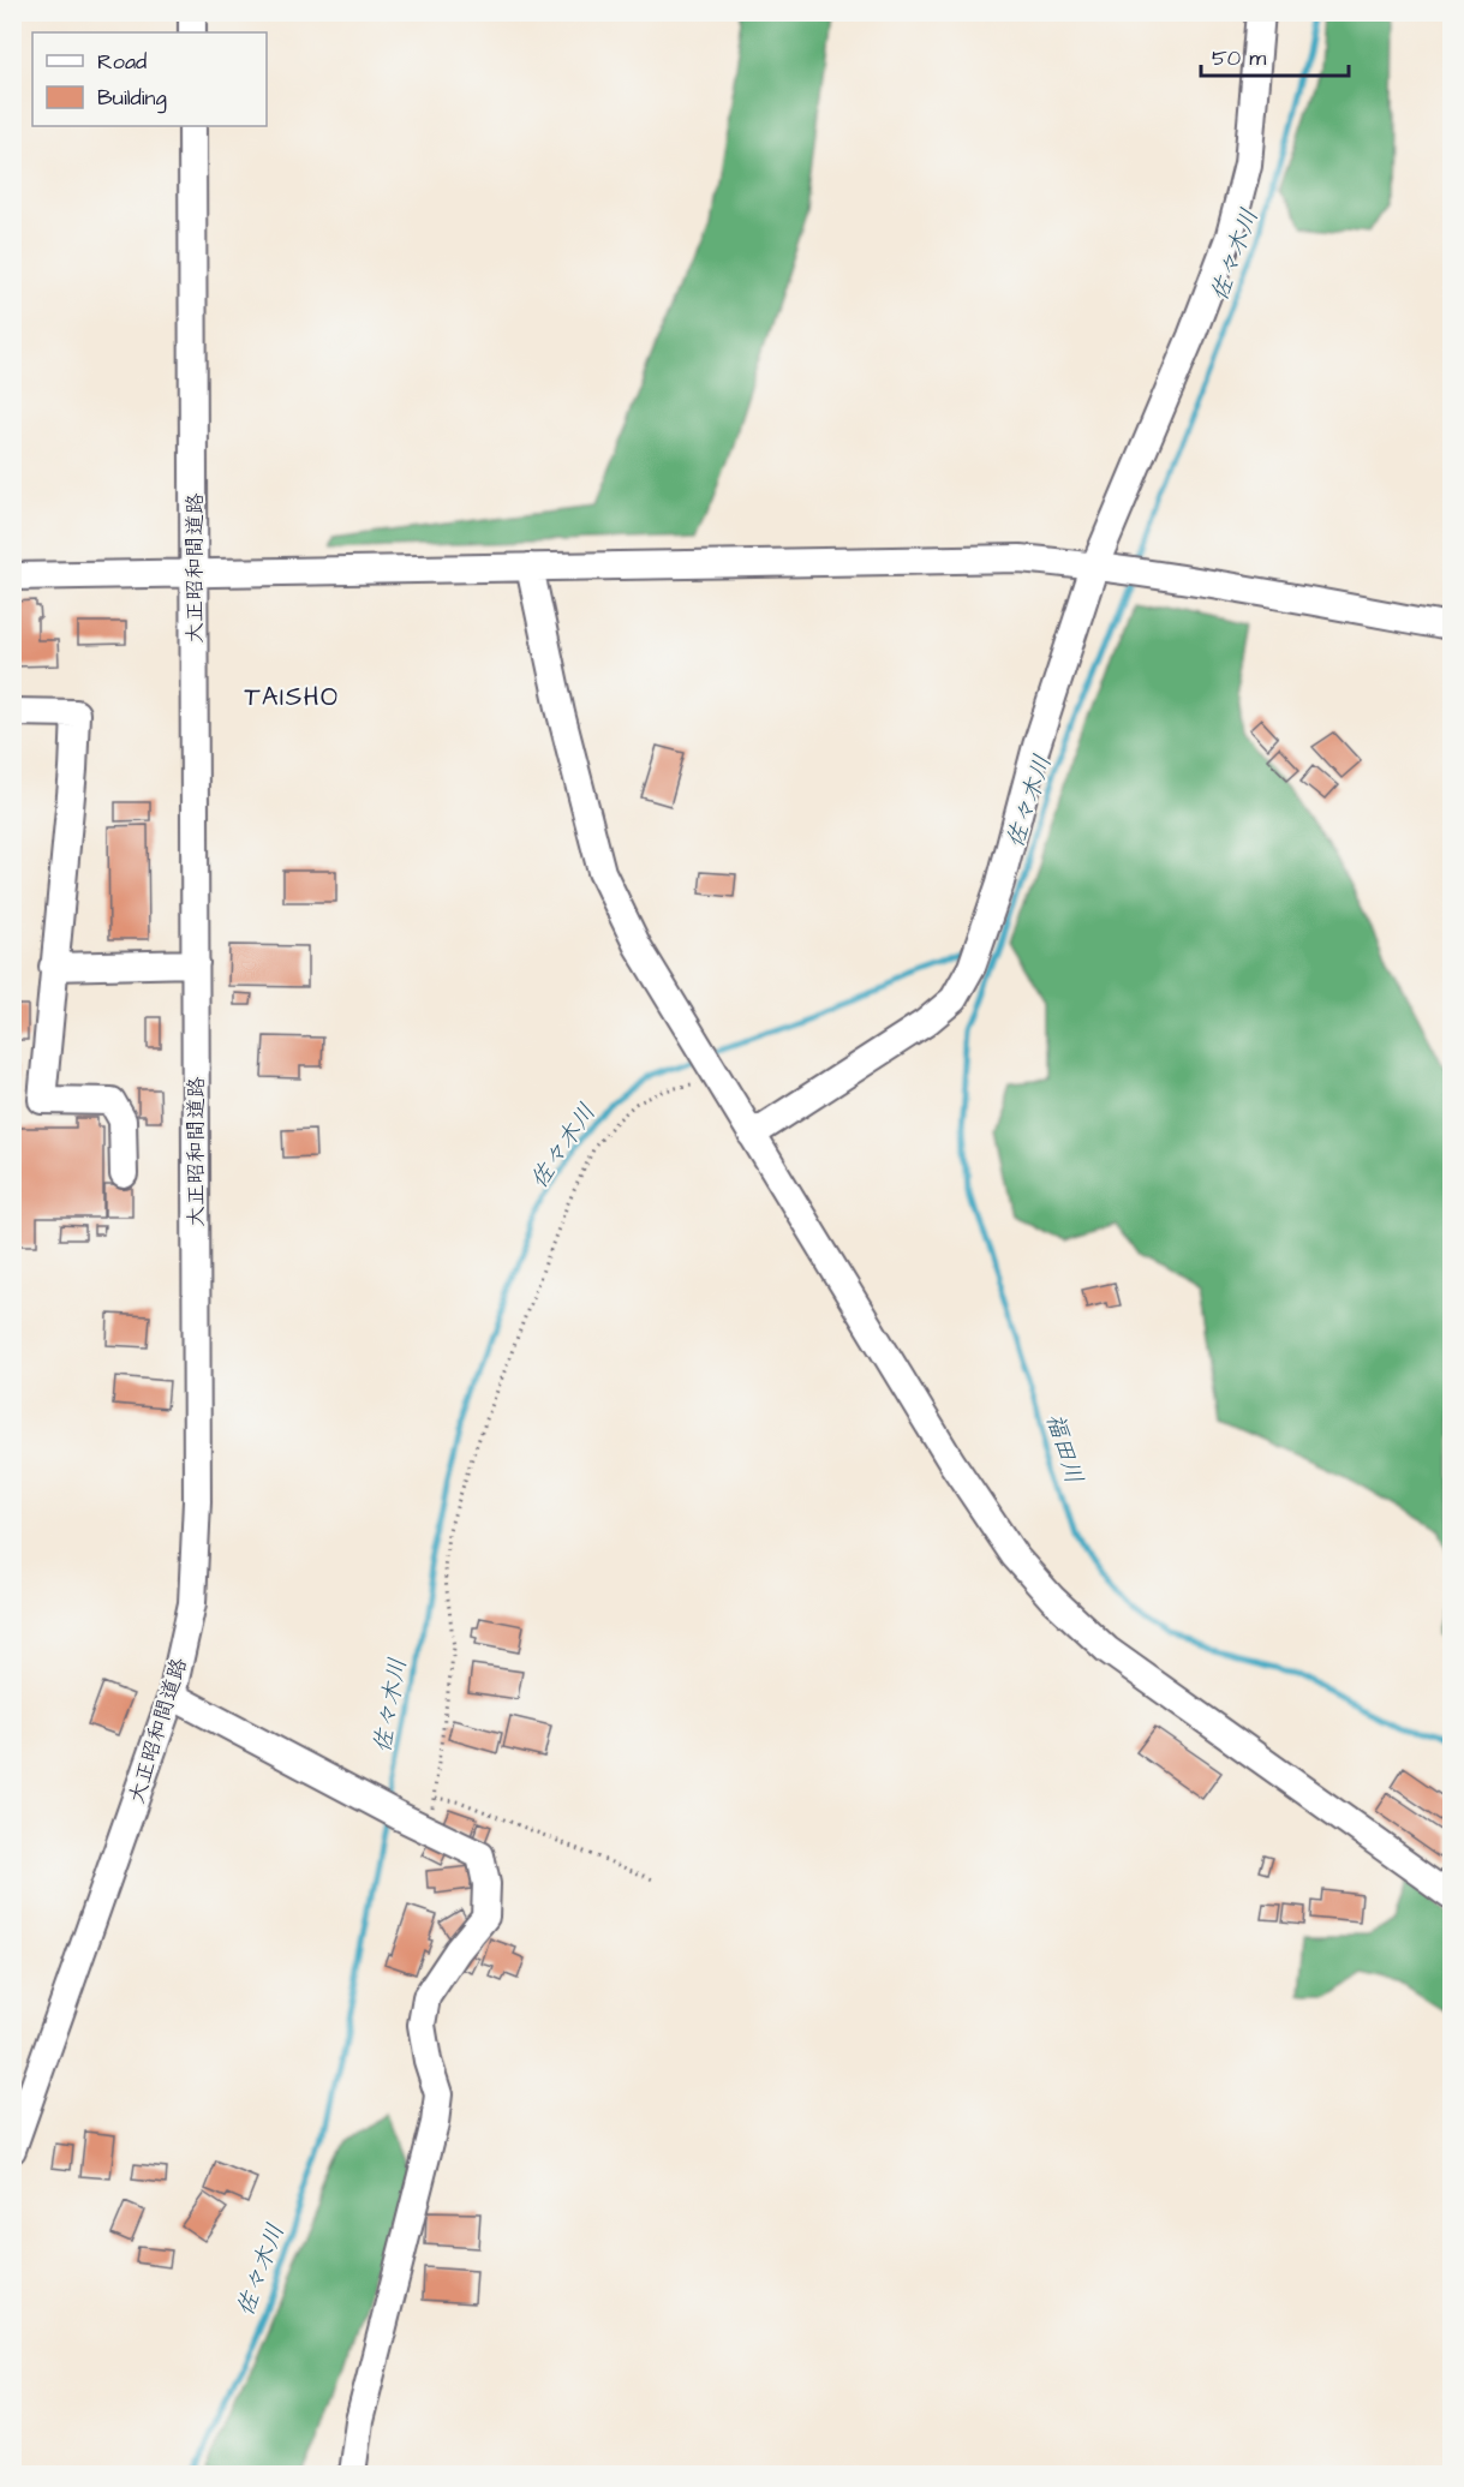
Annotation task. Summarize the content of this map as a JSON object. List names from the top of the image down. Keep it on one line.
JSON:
{"streets":{"street":["大正昭和間道路"]},"districts":["TAISHO"],"water":["佐々木川","福田川"],"legend":["Road","Building"],"scale_bar":"50 m"}
